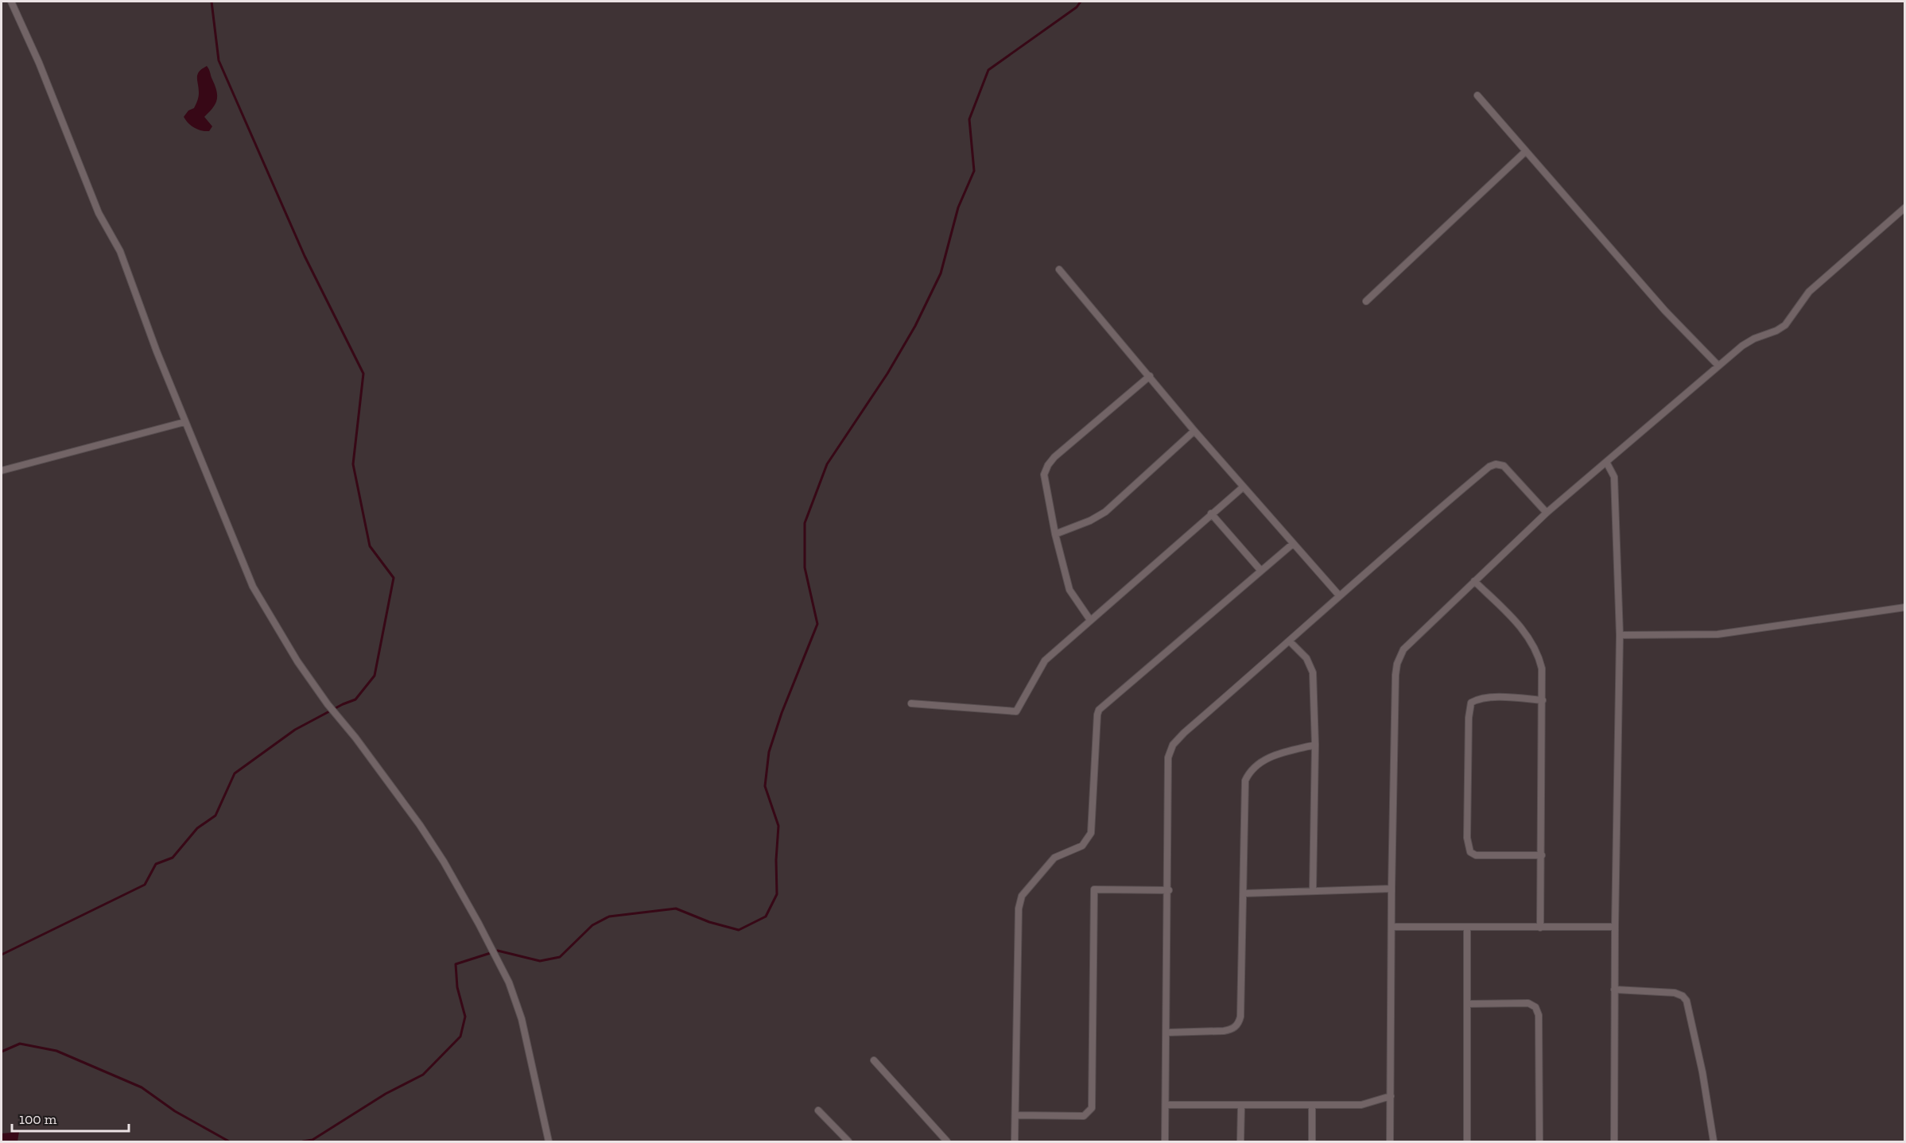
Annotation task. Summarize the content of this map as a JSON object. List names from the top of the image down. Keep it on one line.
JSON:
{"scale_bar":"100 m"}
